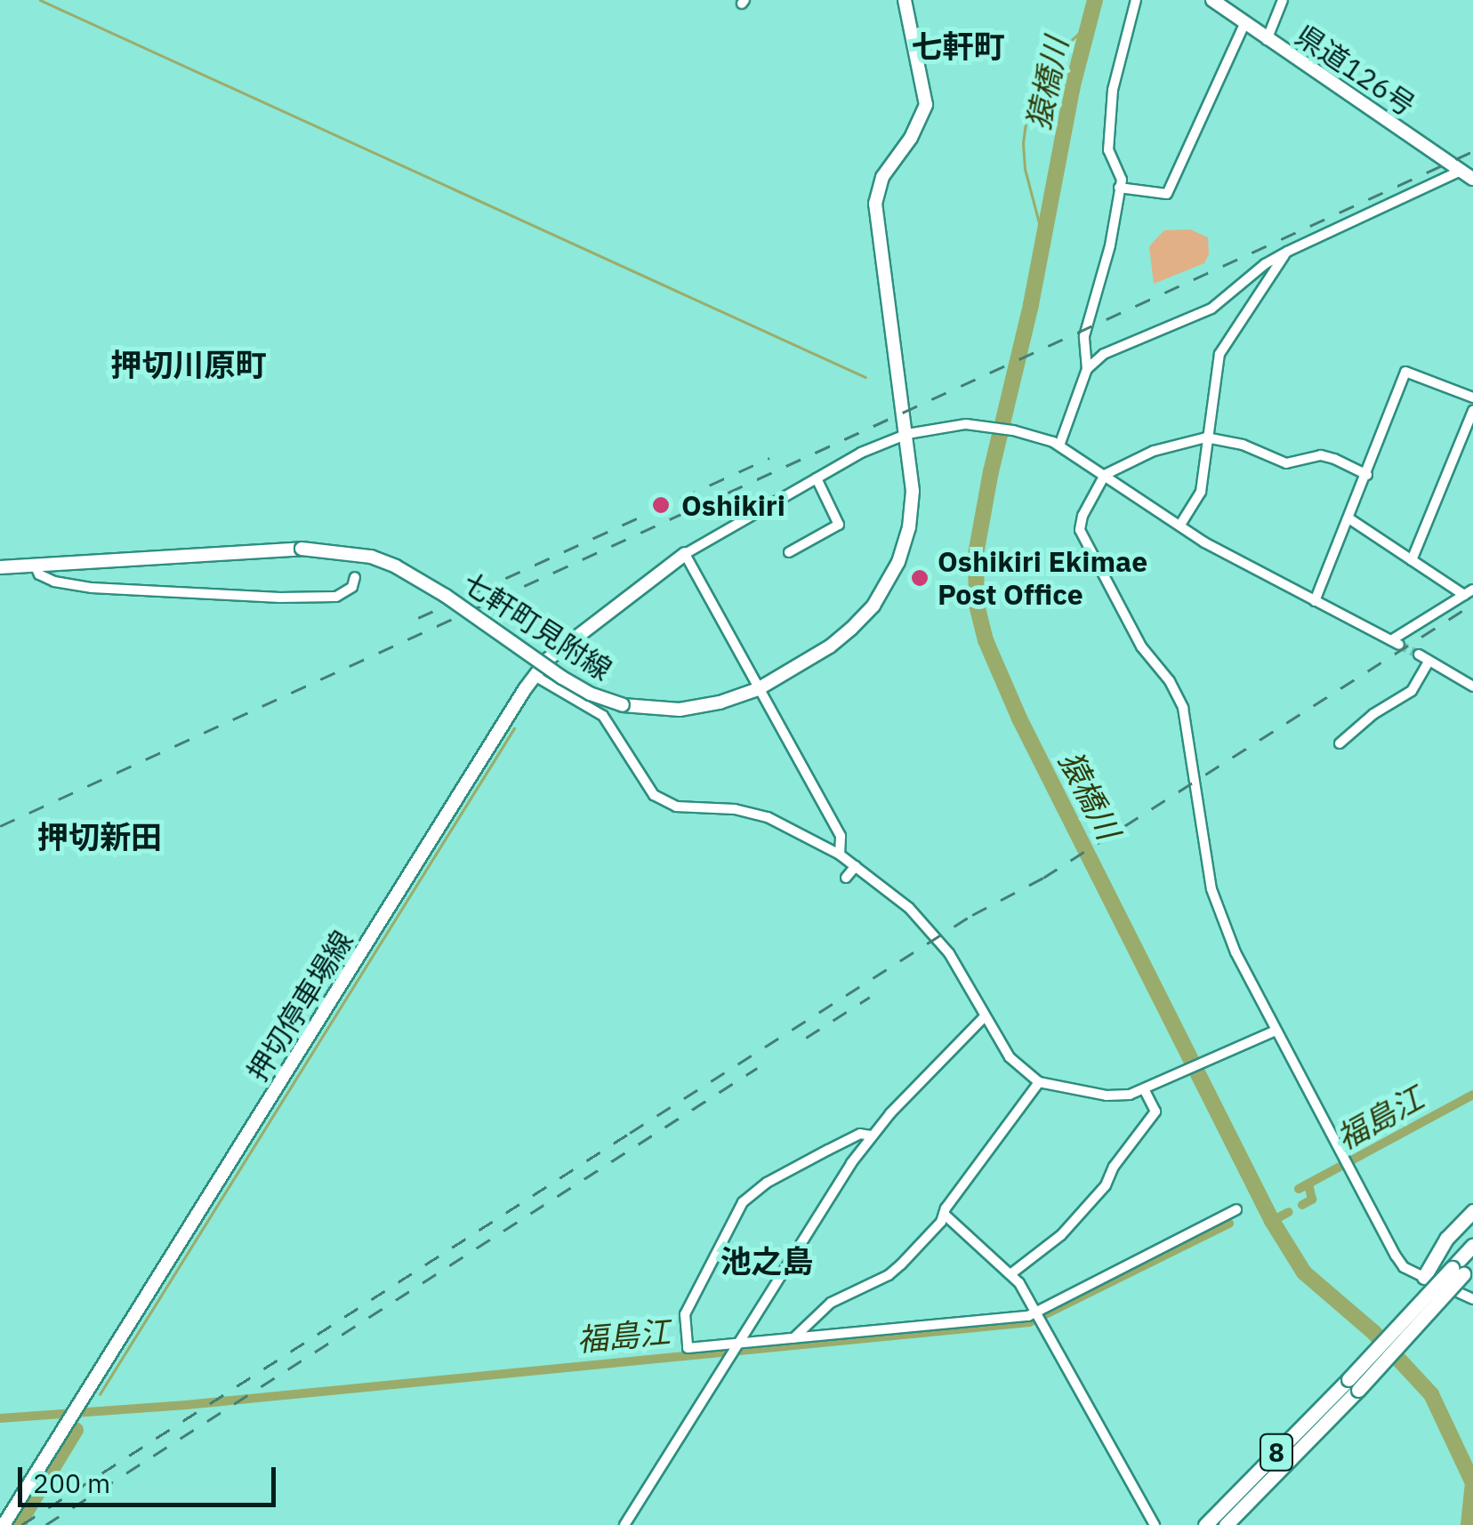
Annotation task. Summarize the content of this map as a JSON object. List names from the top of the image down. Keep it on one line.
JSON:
{"streets":{"highway":["8"],"main road":["県道126号","七軒町見附線","押切停車場線"]},"districts":["七軒町","押切川原町","押切新田","池之島"],"water":["猿橋川","福島江"],"places":["Oshikiri","Oshikiri Ekimae Post Office"],"scale_bar":"200 m"}
